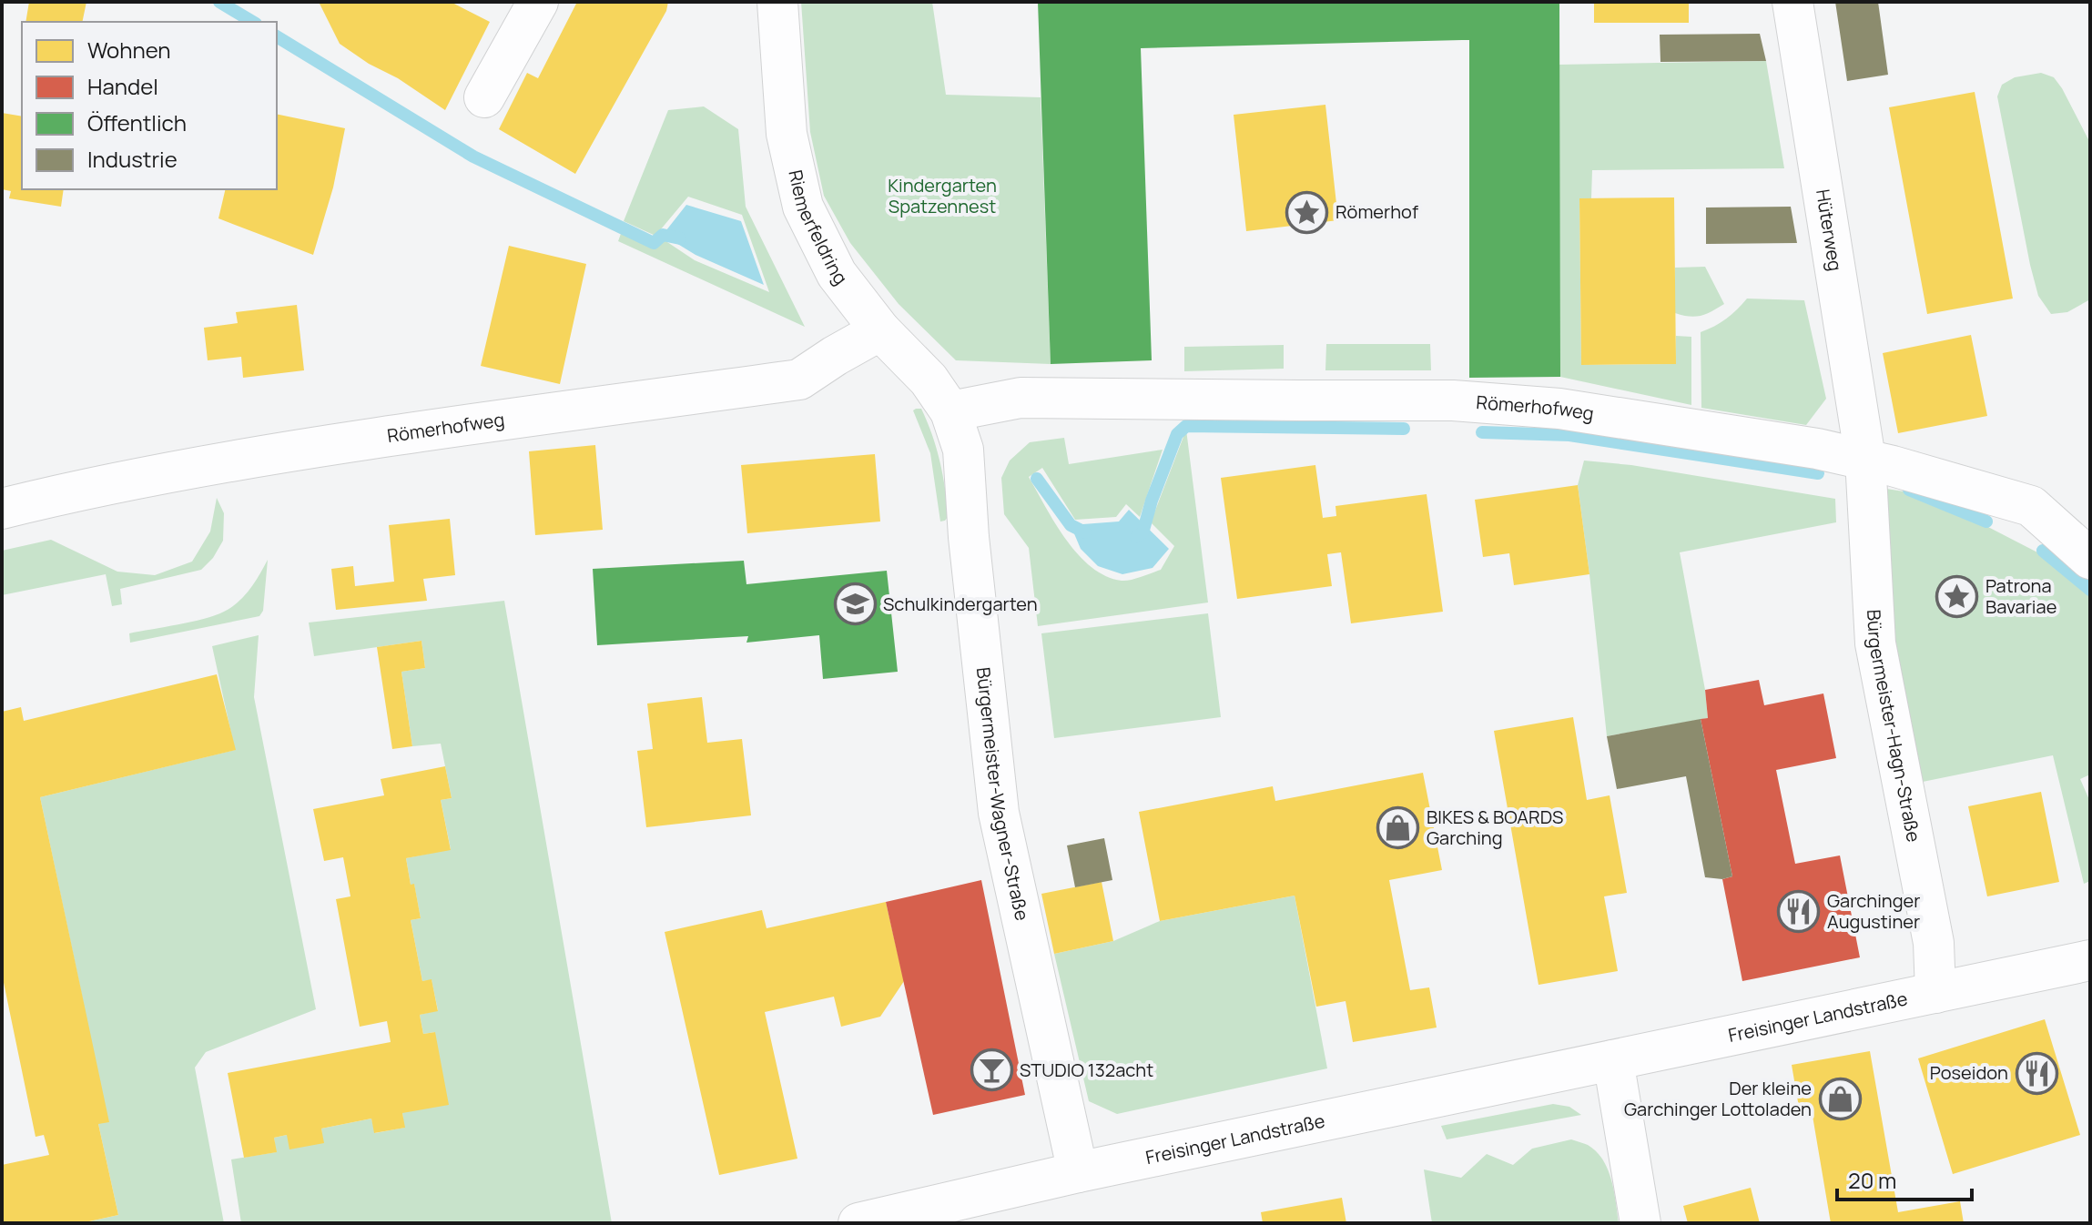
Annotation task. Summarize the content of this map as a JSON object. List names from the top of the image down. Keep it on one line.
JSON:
{"streets":{"street":["Riemerfeldring","Hüterweg","Römerhofweg","Bürgermeister-Hagn-Straße","Bürgermeister-Wagner-Straße","Freisinger Landstraße"]},"crossings":[["Riemerfeldring","Römerhofweg"],["Riemerfeldring","Bürgermeister-Wagner-Straße"],["Hüterweg","Römerhofweg"],["Hüterweg","Bürgermeister-Hagn-Straße"],["Römerhofweg","Bürgermeister-Hagn-Straße"],["Römerhofweg","Bürgermeister-Wagner-Straße"],["Bürgermeister-Hagn-Straße","Freisinger Landstraße"],["Bürgermeister-Wagner-Straße","Freisinger Landstraße"]],"parks":["Kindergarten Spatzennest"],"places":{"place":["Römerhof","Patrona Bavariae"],"school or university":["Schulkindergarten"],"shop":["BIKES & BOARDS Garching","Der kleine Garchinger Lottoladen"],"restaurant":["Garchinger Augustiner","Poseidon"],"bar":["STUDIO 132acht"]},"legend":["Wohnen","Handel","Öffentlich","Industrie"],"scale_bar":"20 m"}
